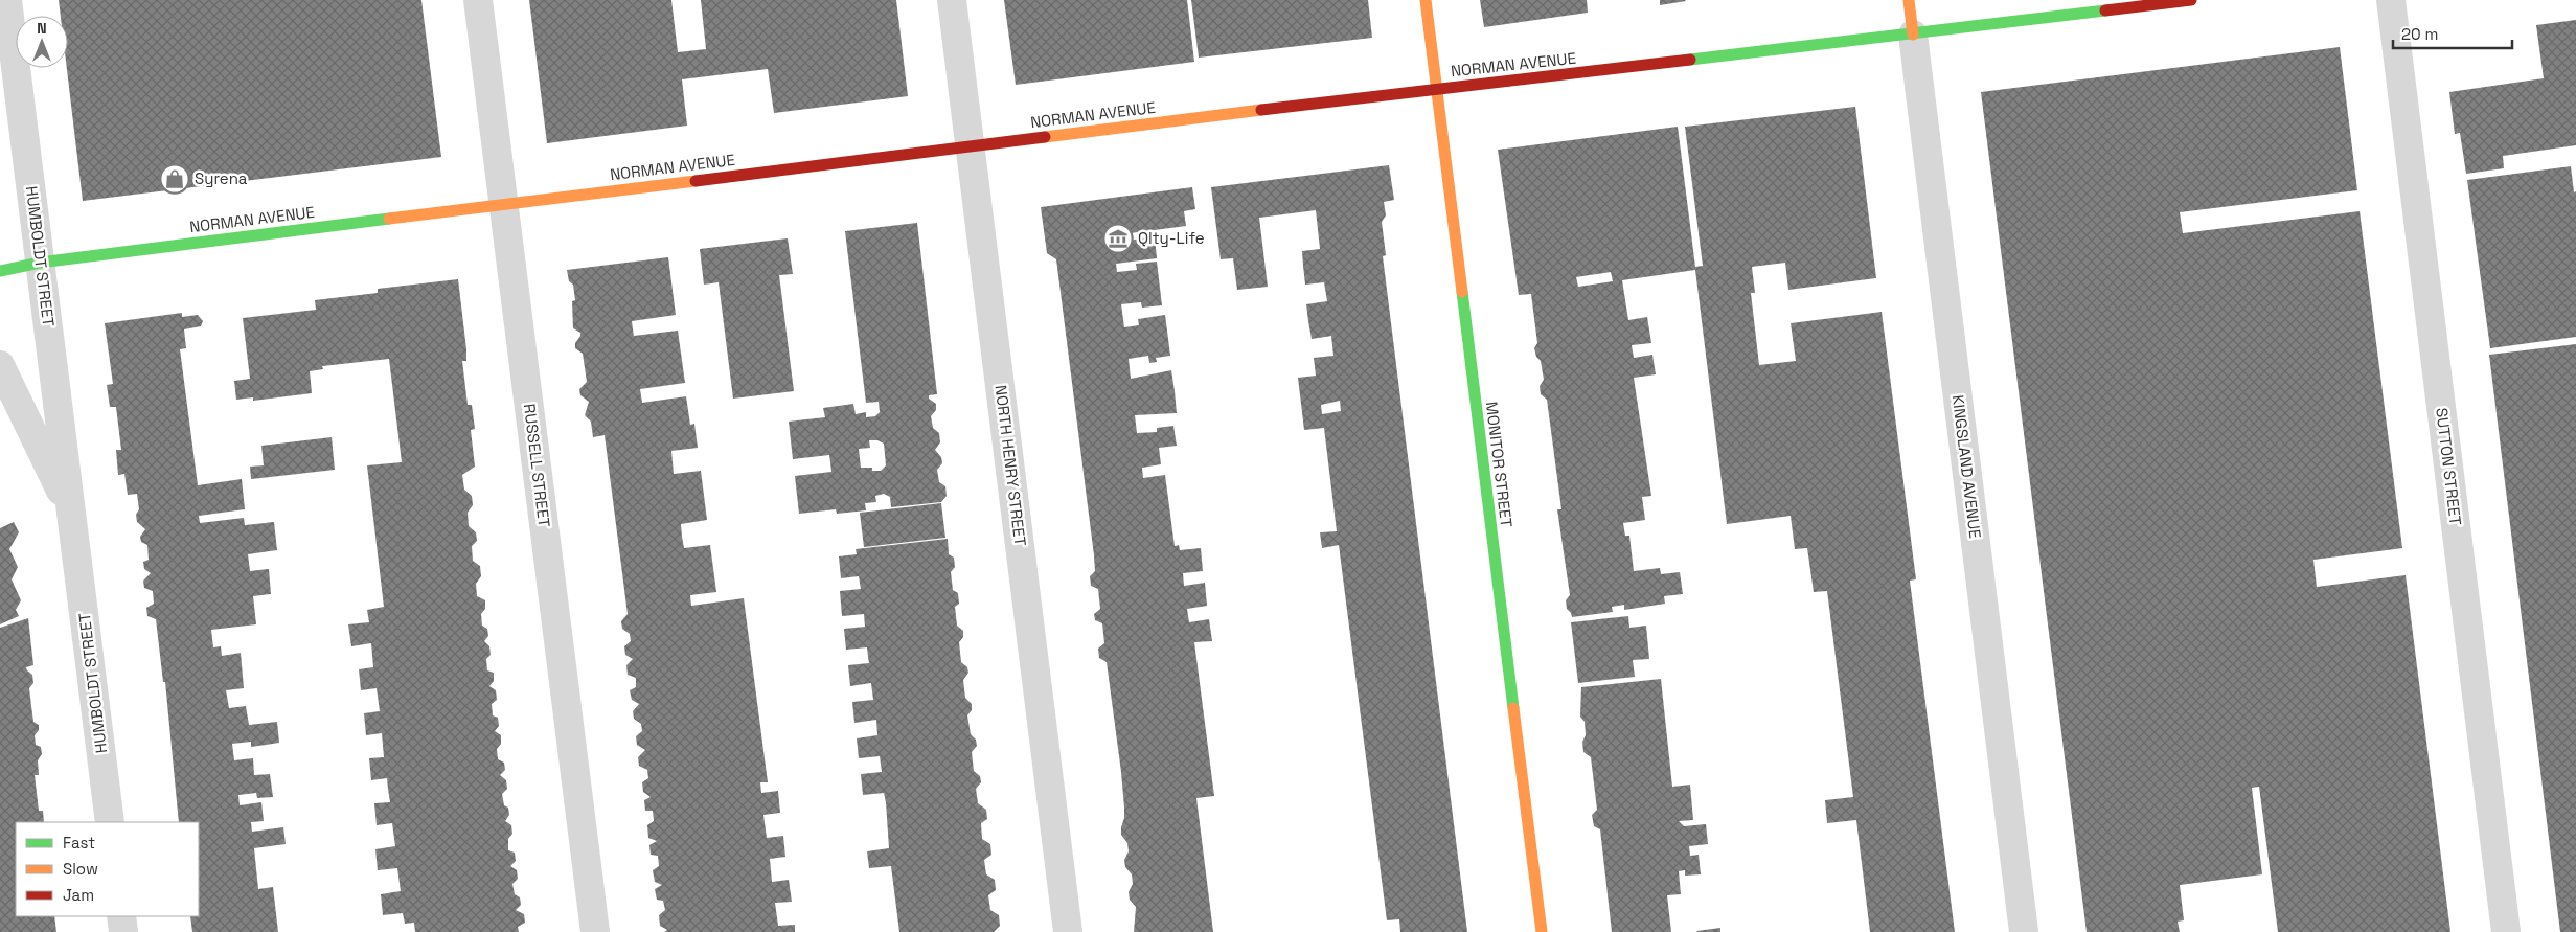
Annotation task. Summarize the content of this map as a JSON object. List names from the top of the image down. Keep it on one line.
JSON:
{"streets":{"street":["NORMAN AVENUE","HUMBOLDT STREET","MONITOR STREET","RUSSELL STREET","NORTH HENRY STREET","KINGSLAND AVENUE","SUTTON STREET"]},"crossings":[["NORMAN AVENUE","HUMBOLDT STREET"],["NORMAN AVENUE","MONITOR STREET"],["NORMAN AVENUE","RUSSELL STREET"],["NORMAN AVENUE","NORTH HENRY STREET"],["NORMAN AVENUE","KINGSLAND AVENUE"]],"places":{"shop":["Syrena"],"museum":["Qlty-Life"]},"legend":["Fast","Slow","Jam"],"scale_bar":"20 m","north":"top"}
